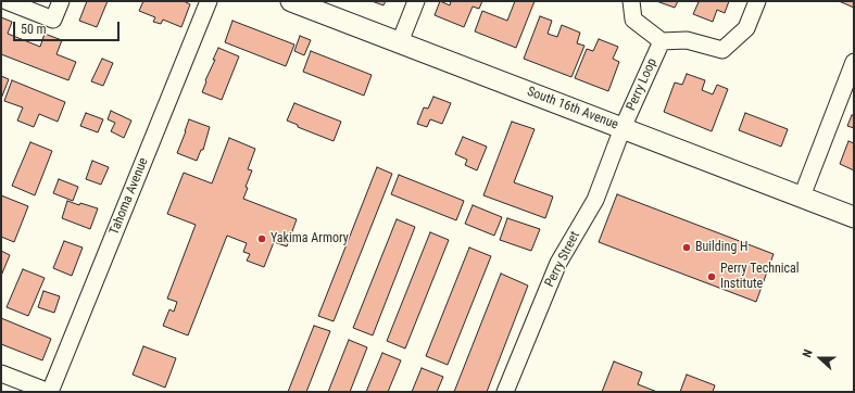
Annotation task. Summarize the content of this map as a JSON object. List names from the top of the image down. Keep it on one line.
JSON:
{"streets":{"main road":["South 16th Avenue"],"street":["Perry Loop","Tahoma Avenue","Perry Street"]},"crossings":[["Perry Loop","South 16th Avenue"],["Perry Loop","Perry Street"],["South 16th Avenue","Perry Street"]],"places":["Yakima Armory","Building H","Perry Technical Institute"],"scale_bar":"50 m","north":"left"}
